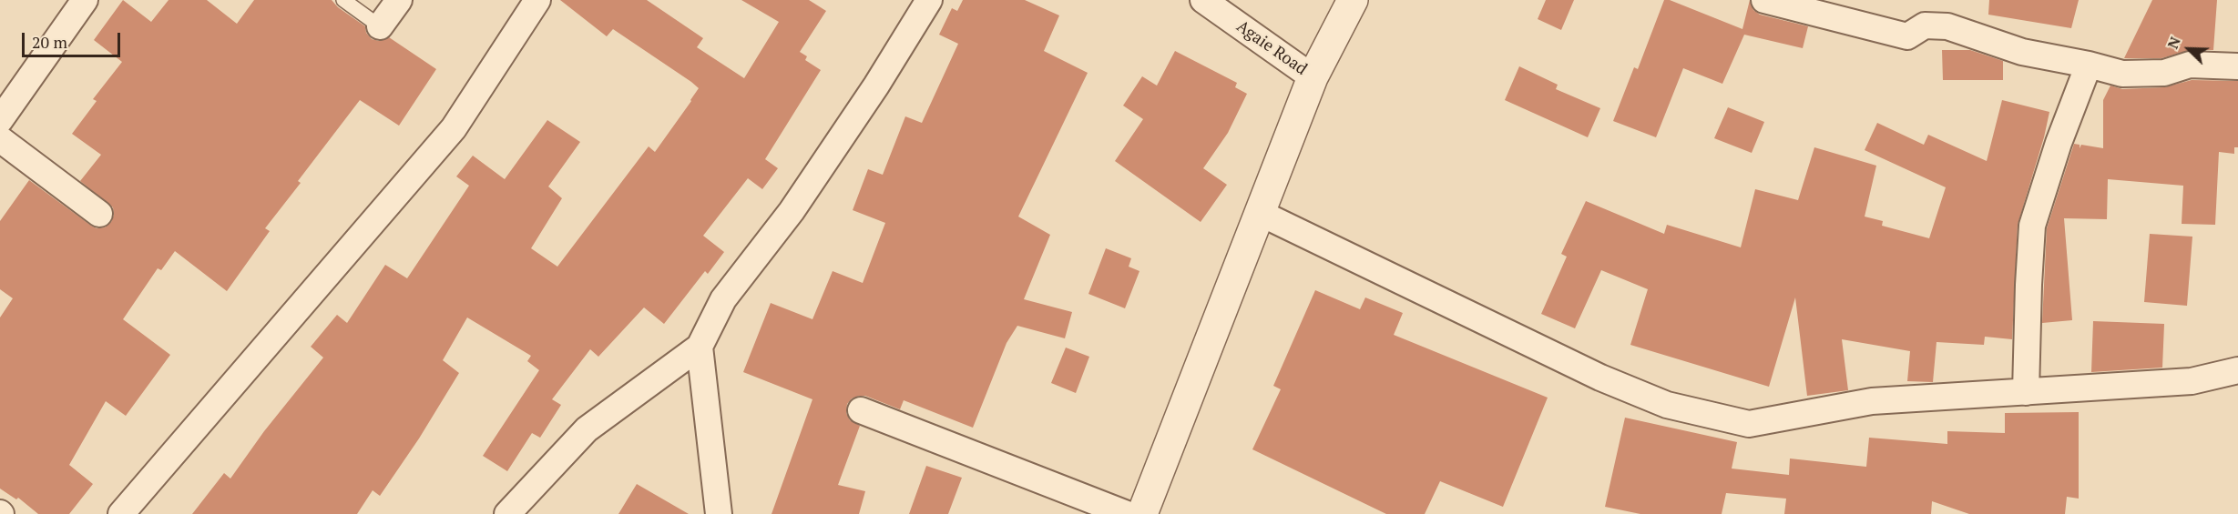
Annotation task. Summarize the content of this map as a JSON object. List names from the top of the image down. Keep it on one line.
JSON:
{"streets":{"street":["Agaie Road"]},"scale_bar":"20 m","north":"top left"}
